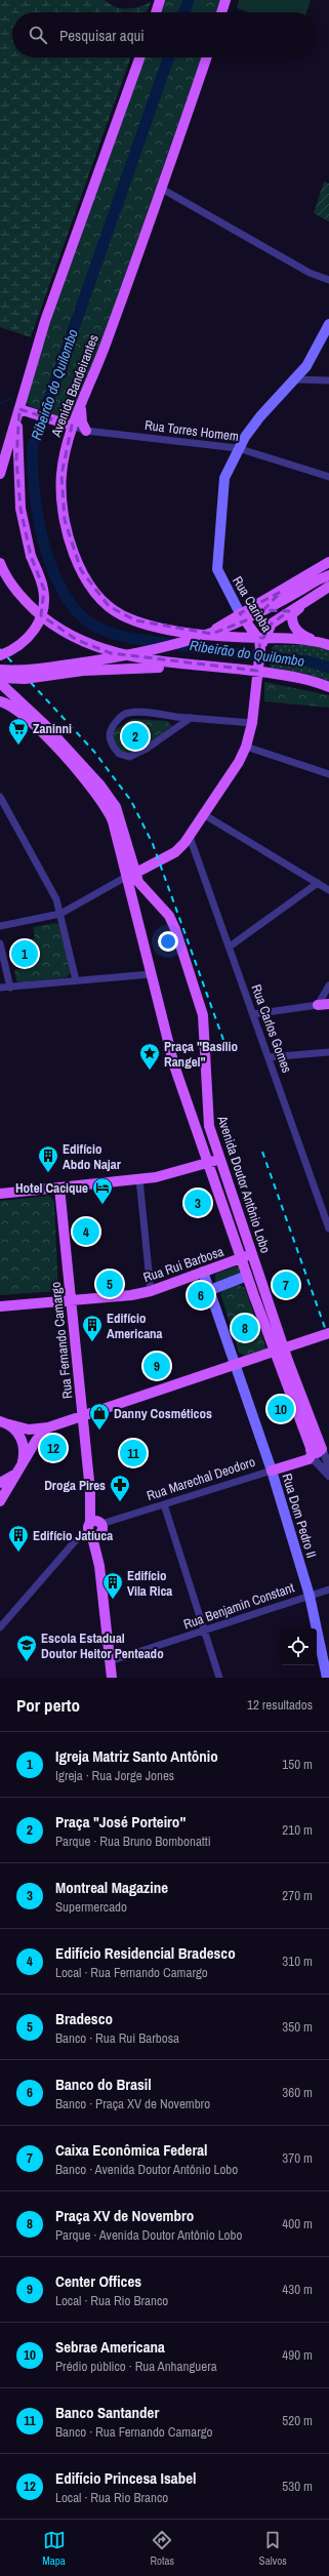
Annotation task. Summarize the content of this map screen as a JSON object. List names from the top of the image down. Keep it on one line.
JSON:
{"streets":{"main road":["Avenida Bandeirantes","Rua Carioba","Avenida Doutor Antônio Lobo","Rua Rui Barbosa","Rua Fernando Camargo","Rua Marechal Deodoro","Rua Dom Pedro II"],"street":["Rua Torres Homem","Rua Carlos Gomes","Rua Benjamin Constant"]},"crossings":[["Avenida Bandeirantes","Rua Torres Homem"],["Avenida Bandeirantes","Rua Carioba"],["Rua Torres Homem","Rua Carioba"],["Rua Carioba","Rua Carlos Gomes"],["Rua Carioba","Avenida Doutor Antônio Lobo"],["Avenida Doutor Antônio Lobo","Rua Rui Barbosa"],["Rua Rui Barbosa","Rua Fernando Camargo"],["Rua Rui Barbosa","Rua Dom Pedro II"],["Rua Fernando Camargo","Rua Marechal Deodoro"],["Rua Fernando Camargo","Rua Benjamin Constant"],["Rua Marechal Deodoro","Rua Dom Pedro II"],["Rua Dom Pedro II","Rua Benjamin Constant"]],"water":["Ribeirão do Quilombo"],"places":{"supermarket":["Zaninni"],"place":["Praça \"Basílio Rangel\""],"building":["Edifício Abdo Najar","Edifício Americana","Edifício Jatíuca","Edifício Vila Rica"],"hotel":["Hotel Cacique"],"shop":["Danny Cosméticos"],"pharmacy":["Droga Pires"],"school or university":["Escola Estadual Doutor Heitor Penteado"]},"page":{"search":"Pesquisar aqui","pins":["2","1","3","4","5","7","6","8","9","10","12","11"],"heading":["Por perto","12 resultados"],"list":[{"mark":"1","name":"Igreja Matriz Santo Antônio","note":"Igreja · Rua Jorge Jones","value":"150 m"},{"mark":"2","name":"Praça \"José Porteiro\"","note":"Parque · Rua Bruno Bombonatti","value":"210 m"},{"mark":"3","name":"Montreal Magazine","note":"Supermercado","value":"270 m"},{"mark":"4","name":"Edifício Residencial Bradesco","note":"Local · Rua Fernando Camargo","value":"310 m"},{"mark":"5","name":"Bradesco","note":"Banco · Rua Rui Barbosa","value":"350 m"},{"mark":"6","name":"Banco do Brasil","note":"Banco · Praça XV de Novembro","value":"360 m"},{"mark":"7","name":"Caixa Econômica Federal","note":"Banco · Avenida Doutor Antônio Lobo","value":"370 m"},{"mark":"8","name":"Praça XV de Novembro","note":"Parque · Avenida Doutor Antônio Lobo","value":"400 m"},{"mark":"9","name":"Center Offices","note":"Local · Rua Rio Branco","value":"430 m"},{"mark":"10","name":"Sebrae Americana","note":"Prédio público · Rua Anhanguera","value":"490 m"},{"mark":"11","name":"Banco Santander","note":"Banco · Rua Fernando Camargo","value":"520 m"},{"mark":"12","name":"Edifício Princesa Isabel","note":"Local · Rua Rio Branco","value":"530 m"}],"nav":["Mapa","Rotas","Salvos"]}}
